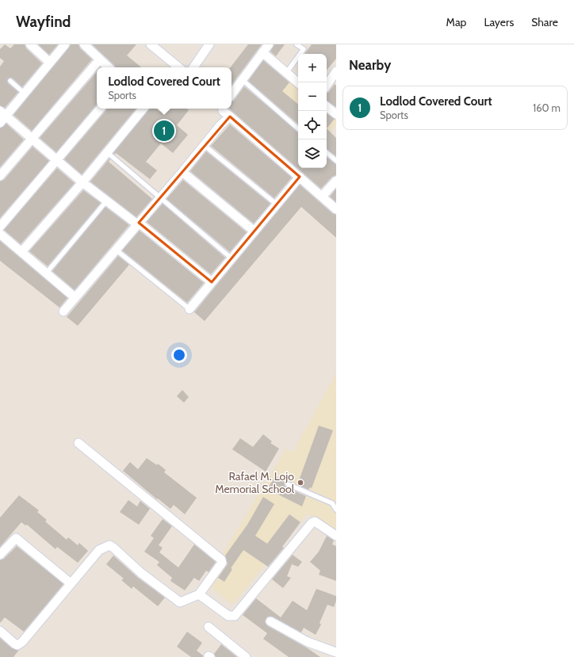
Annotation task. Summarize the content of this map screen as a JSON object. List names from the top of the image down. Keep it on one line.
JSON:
{"places":["Rafael M. Lojo Memorial School"],"page":{"header":"Wayfind","nav":["Map","Layers","Share"],"heading":"Nearby","map_buttons":["+","−"],"popup":["Lodlod Covered Court","Sports"],"list":[{"mark":"1","name":"Lodlod Covered Court","note":"Sports","value":"160 m"}],"pins":"1"}}
